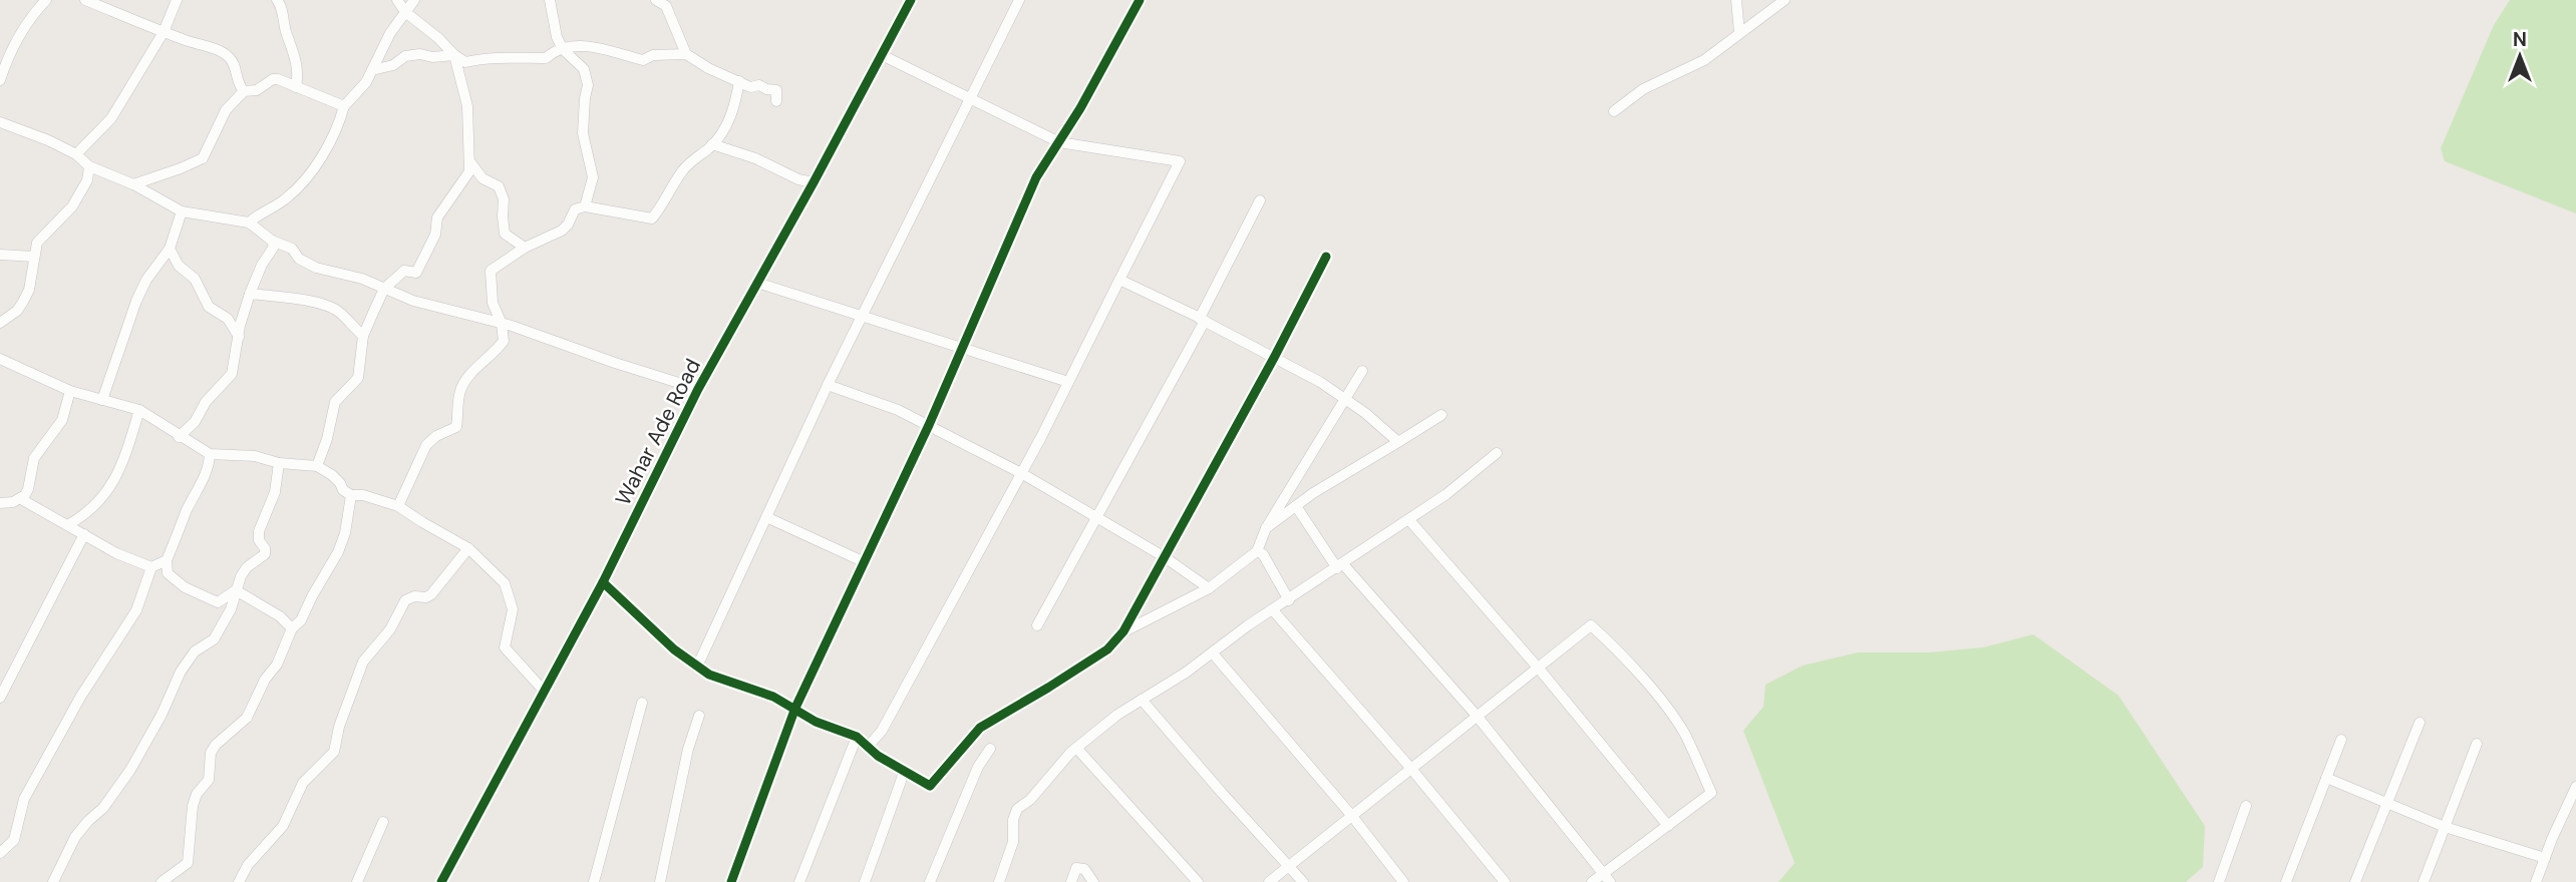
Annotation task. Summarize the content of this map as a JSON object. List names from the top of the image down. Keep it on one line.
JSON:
{"streets":{"street":["Wahar Ade Road"]},"north":"top"}
